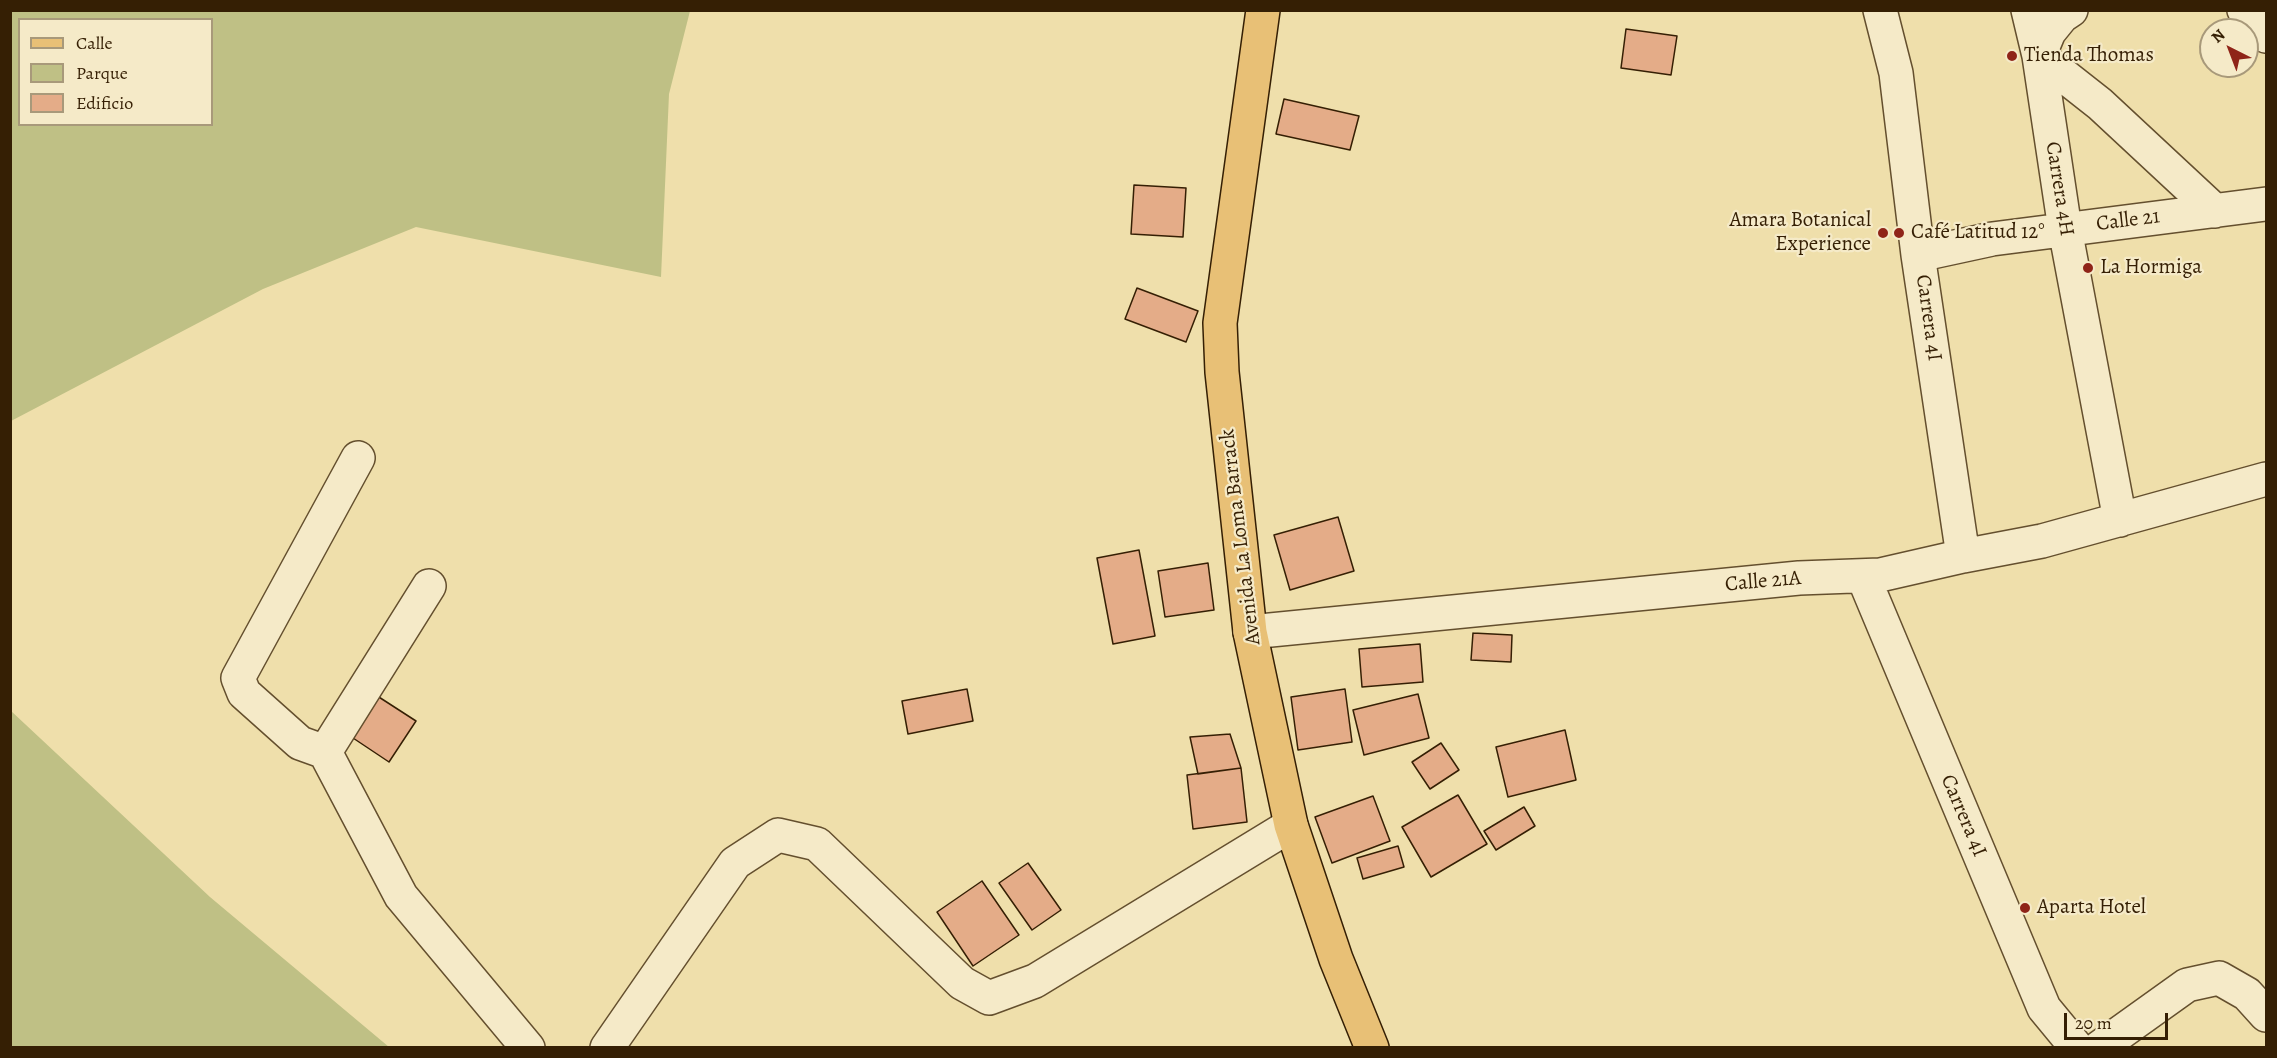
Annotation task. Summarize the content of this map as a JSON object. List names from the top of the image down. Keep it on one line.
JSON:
{"streets":{"main road":["Avenida La Loma Barrack"],"street":["Carrera 4H","Calle 21","Carrera 4I","Calle 21A"]},"crossings":[["Carrera 4H","Calle 21"],["Carrera 4H","Calle 21A"],["Calle 21","Carrera 4I"],["Carrera 4I","Calle 21A"],["Avenida La Loma Barrack","Calle 21A"]],"places":["Tienda Thomas","Amara Botanical Experience","Café Latitud 12°","La Hormiga","Aparta Hotel"],"legend":["Calle","Parque","Edificio"],"scale_bar":"20 m","north":"top left"}
